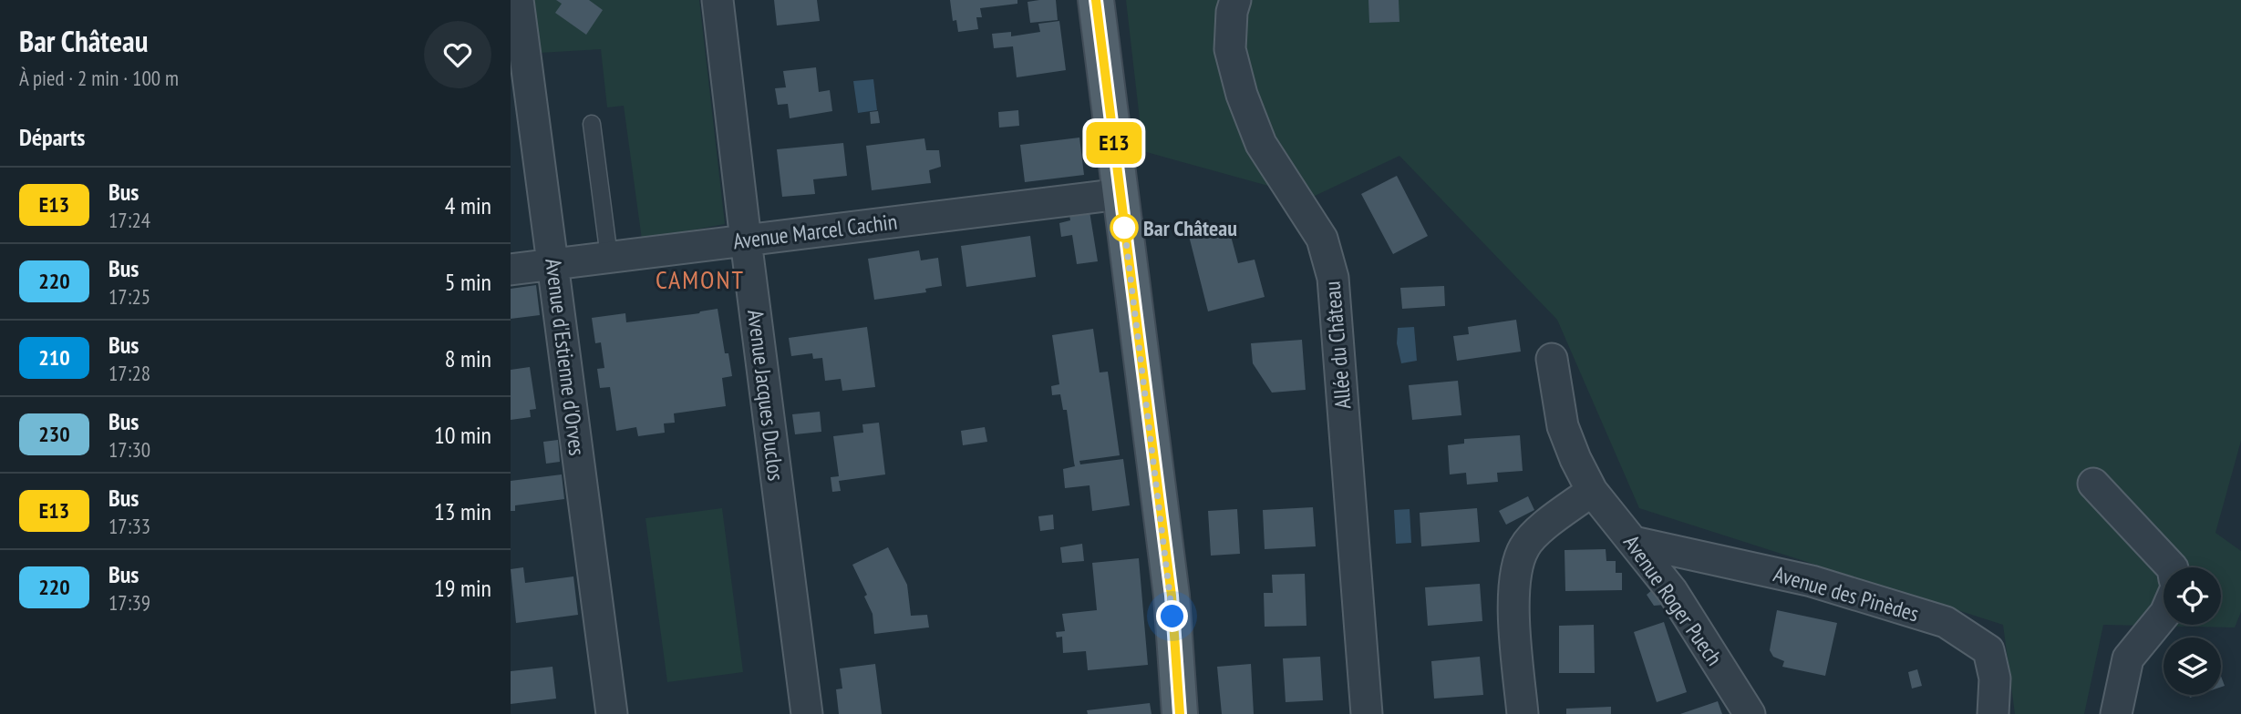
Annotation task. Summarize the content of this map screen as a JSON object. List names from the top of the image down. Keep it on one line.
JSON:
{"streets":{"street":["Avenue Marcel Cachin","Allée du Château","Avenue d'Estienne d'Orves","Avenue Jacques Duclos","Avenue des Pinèdes","Avenue Roger Puech"]},"crossings":[["Avenue Marcel Cachin","Avenue d'Estienne d'Orves"],["Avenue Marcel Cachin","Avenue Jacques Duclos"],["Avenue des Pinèdes","Avenue Roger Puech"]],"districts":["CAMONT"],"places":["Bar Château"],"lines":["bus line E13"],"page":{"heading":[["Bar Château","À pied · 2 min · 100 m"],"Départs"],"on_map":"E13","list":[{"mark":"E13","name":"Bus","note":"17:24","value":"4 min"},{"mark":"220","name":"Bus","note":"17:25","value":"5 min"},{"mark":"210","name":"Bus","note":"17:28","value":"8 min"},{"mark":"230","name":"Bus","note":"17:30","value":"10 min"},{"mark":"E13","name":"Bus","note":"17:33","value":"13 min"},{"mark":"220","name":"Bus","note":"17:39","value":"19 min"}]}}
